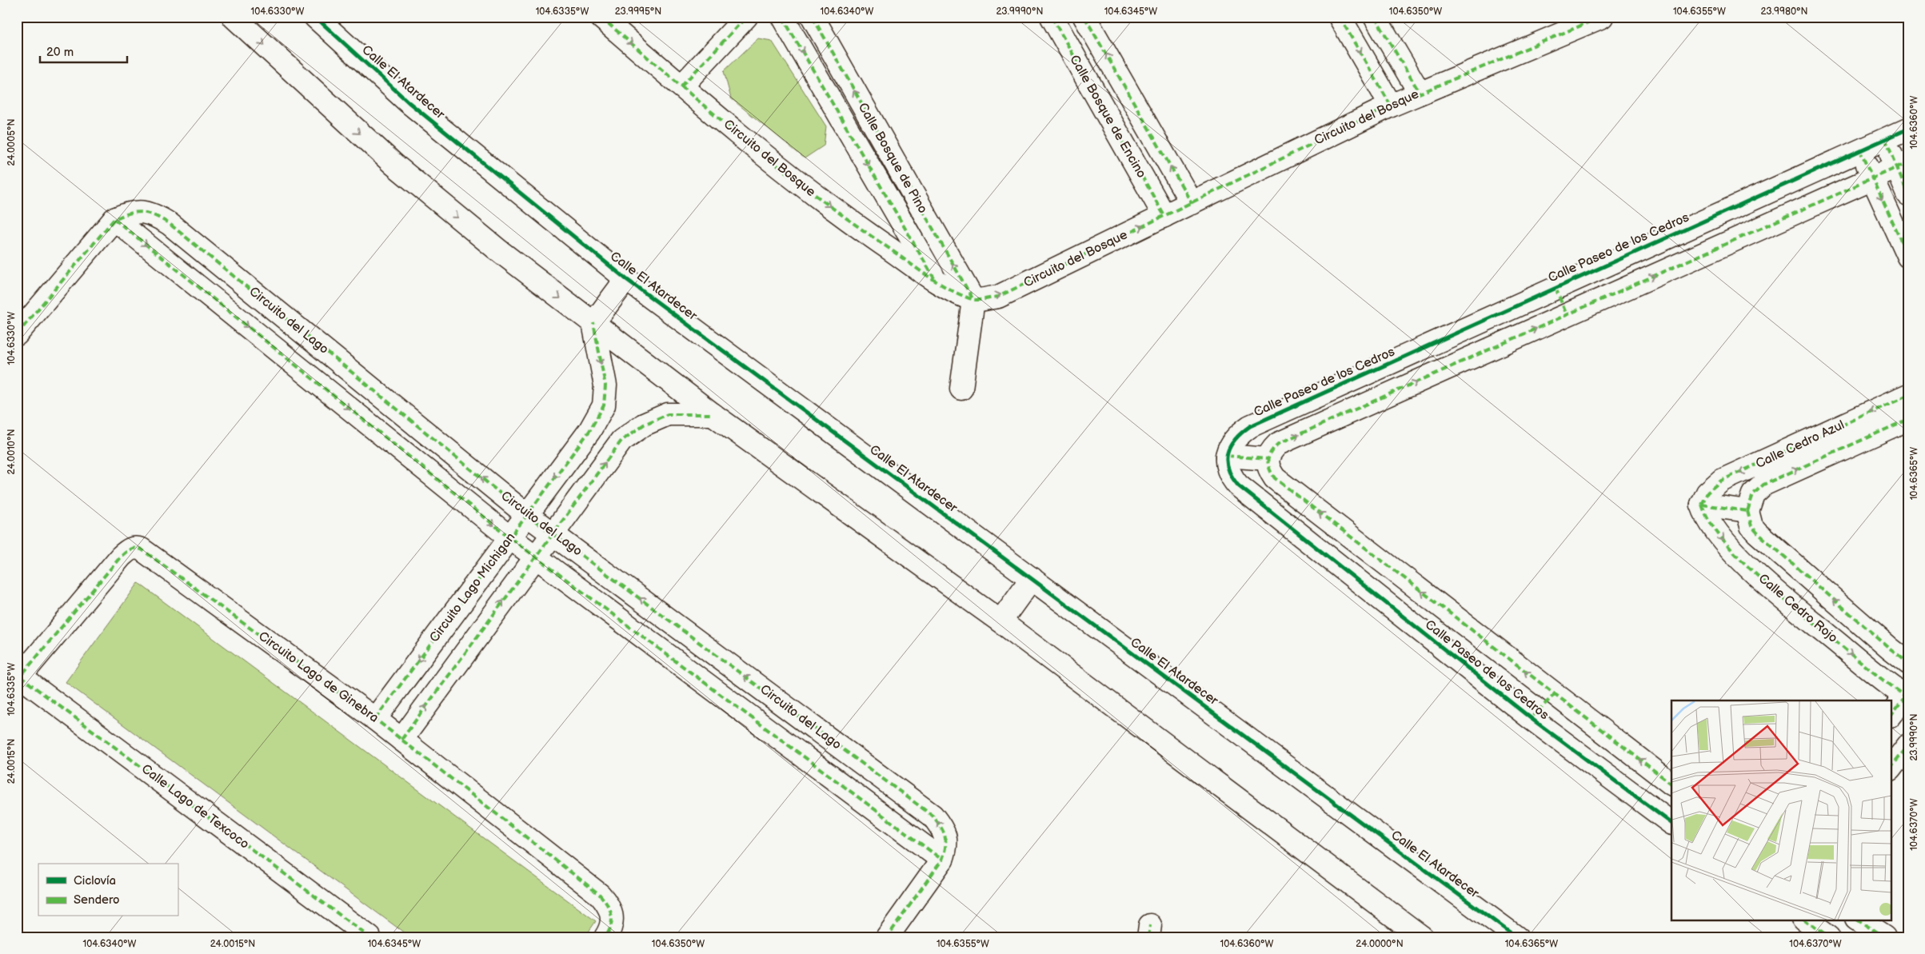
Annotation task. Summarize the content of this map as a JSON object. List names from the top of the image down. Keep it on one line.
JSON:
{"streets":{"street":["Calle El Atardecer","Calle Bosque de Encino","Circuito del Bosque","Calle Bosque de Pino","Calle Paseo de los Cedros","Circuito del Lago","Calle Cedro Azul","Circuito Lago Michigan","Calle Cedro Rojo","Circuito Lago de Ginebra","Calle Lago de Texcoco"]},"crossings":[["Calle Bosque de Encino","Circuito del Bosque"],["Circuito del Bosque","Calle Bosque de Pino"],["Circuito del Lago","Circuito Lago Michigan"],["Calle Cedro Azul","Calle Cedro Rojo"],["Circuito Lago Michigan","Circuito Lago de Ginebra"],["Circuito Lago de Ginebra","Calle Lago de Texcoco"]],"one_way":["Circuito del Bosque"],"legend":["Ciclovía","Sendero"],"scale_bar":"20 m","coordinates":["104.6330°W","104.6335°W","23.9995°N","104.6340°W","23.9990°N","104.6345°W","104.6350°W","104.6355°W","23.9980°N","104.6360°W","24.0005°N","24.0010°N","104.6365°W","24.0015°N","104.6370°W","24.0000°N"]}
